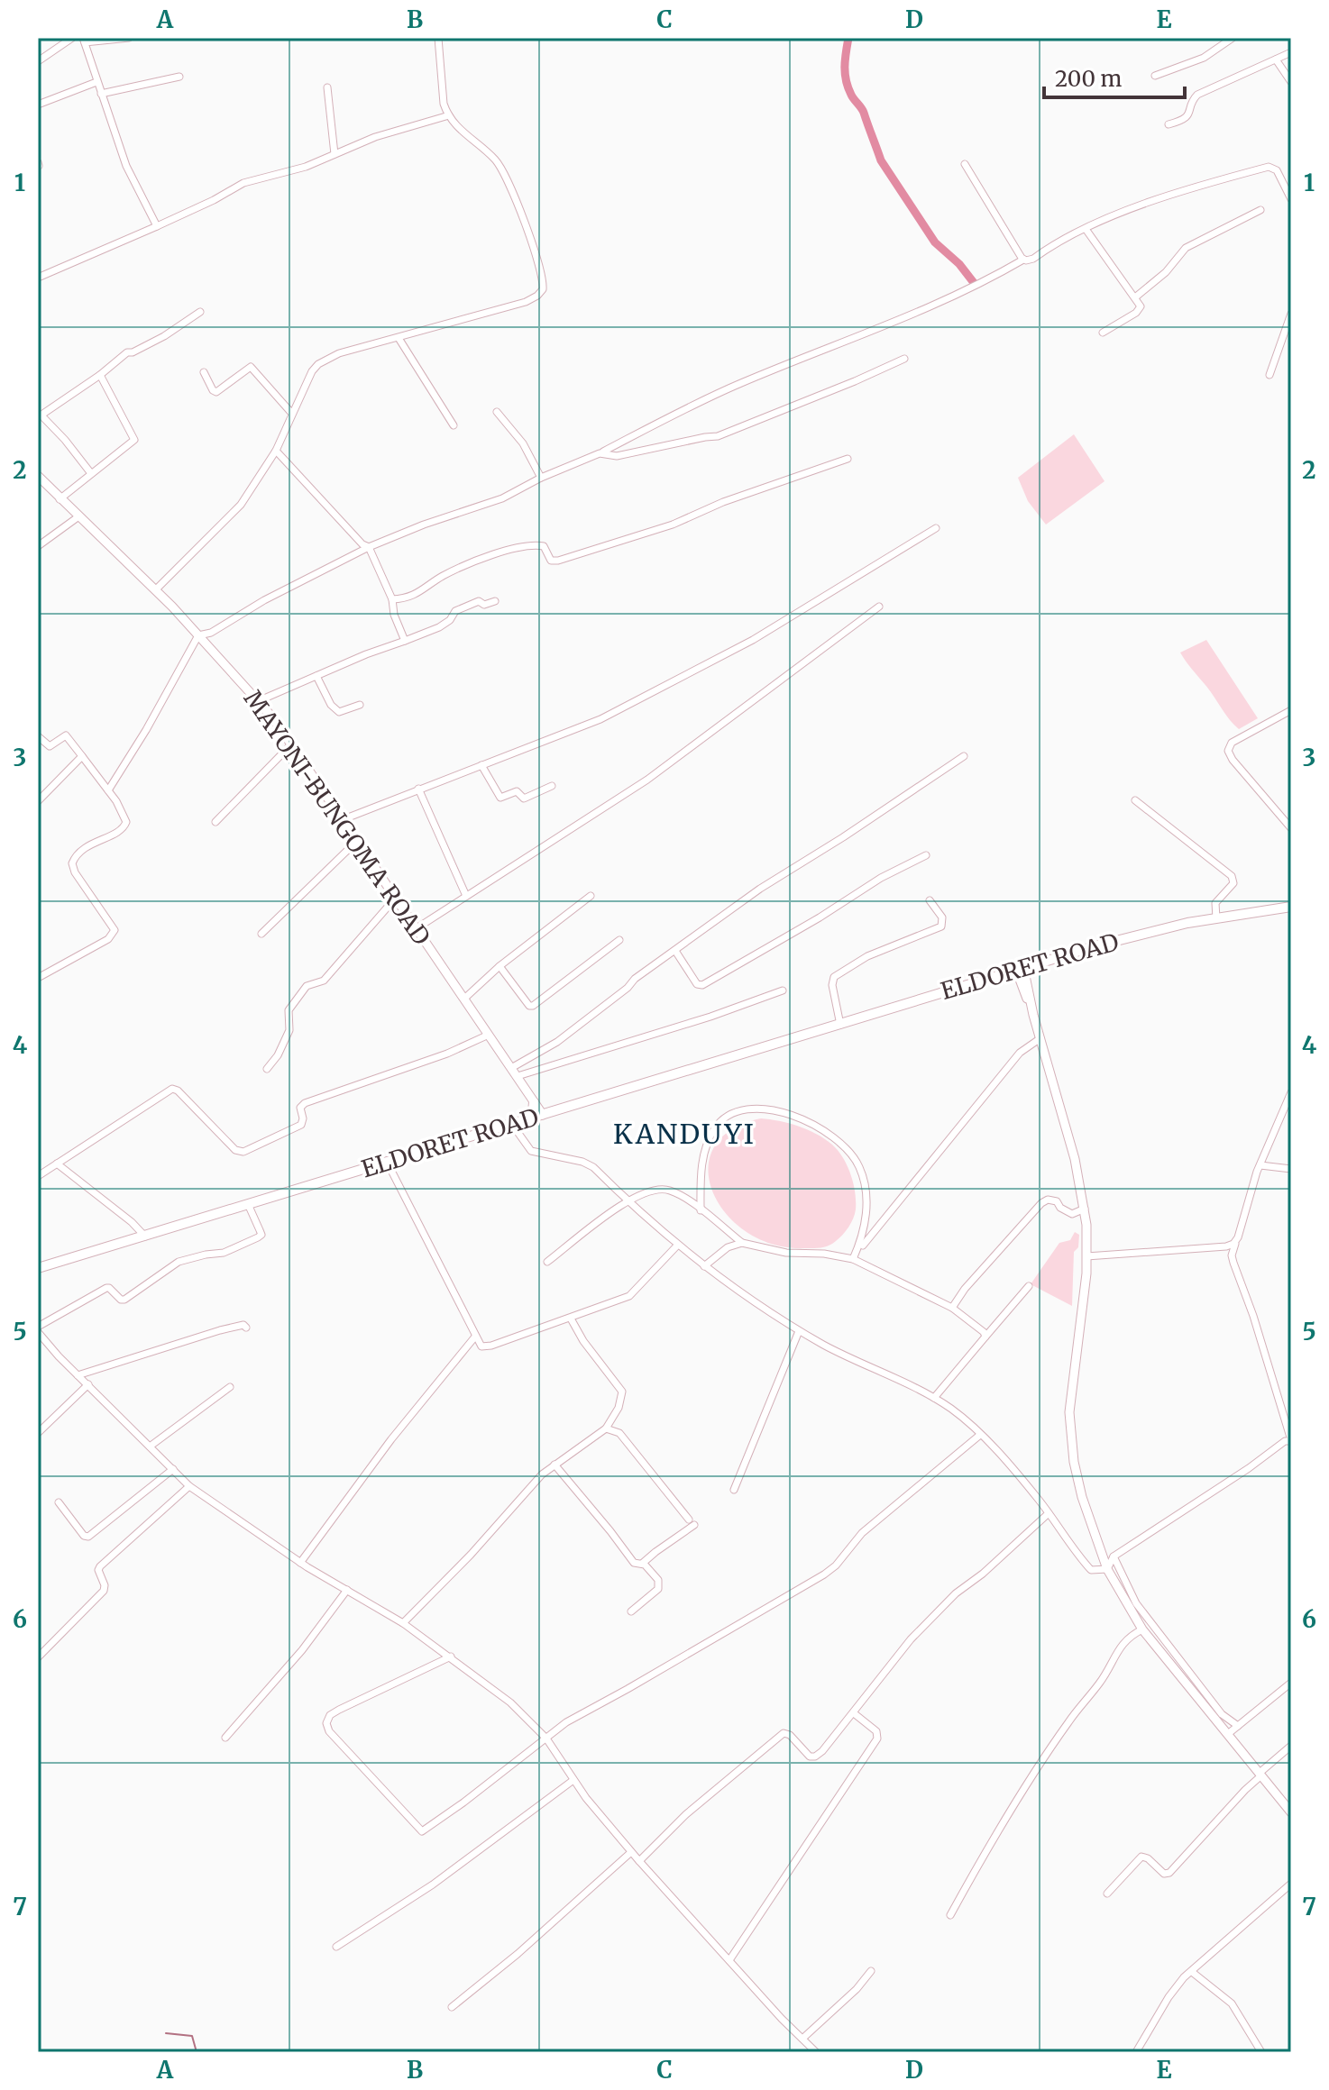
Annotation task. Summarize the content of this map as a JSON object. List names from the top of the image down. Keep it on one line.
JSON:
{"streets":{"highway":["ELDORET ROAD"],"main road":["MAYONI-BUNGOMA ROAD"]},"districts":["KANDUYI"],"scale_bar":"200 m","grid":{"columns":["A","B","C","D","E"],"rows":["1","2","3","4","5","6","7"]}}
